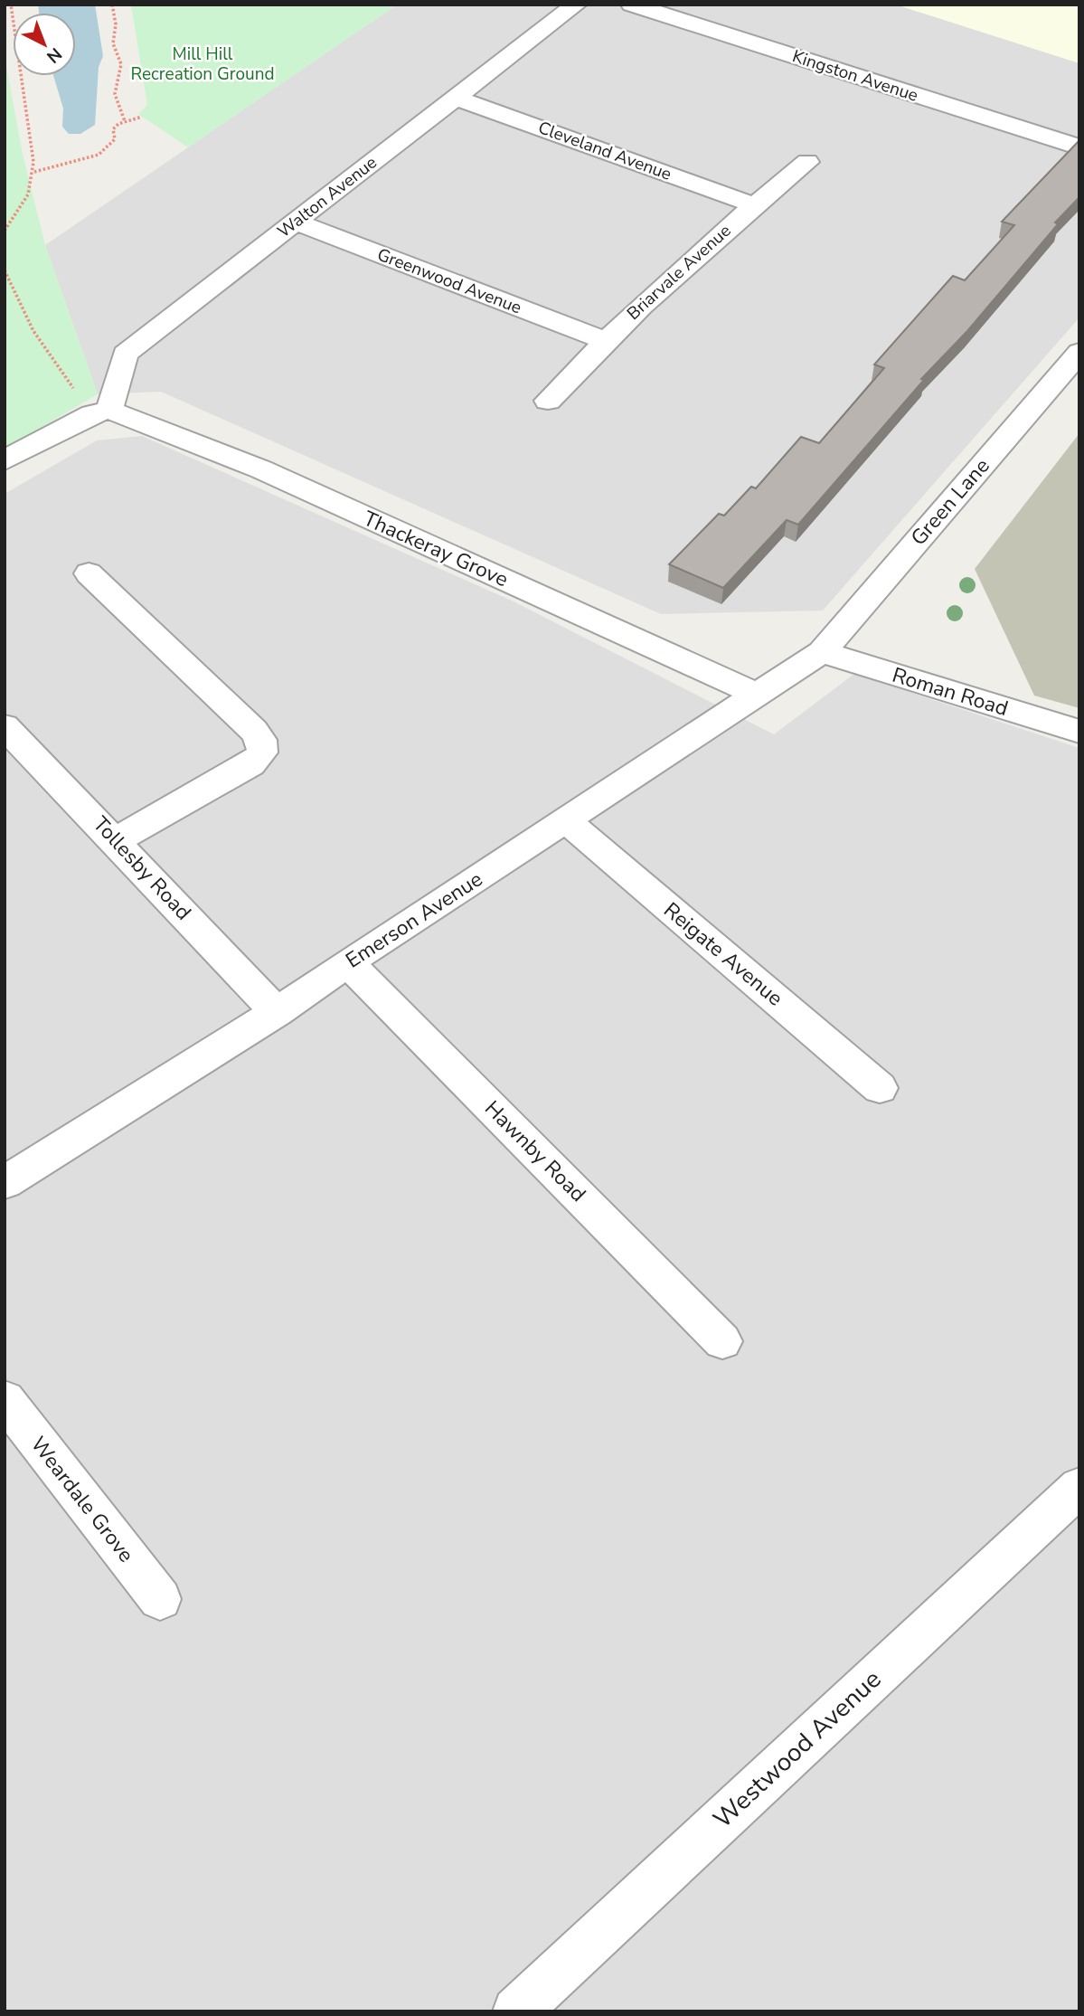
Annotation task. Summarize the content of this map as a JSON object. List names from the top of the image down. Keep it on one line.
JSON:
{"streets":{"street":["Kingston Avenue","Cleveland Avenue","Walton Avenue","Briarvale Avenue","Greenwood Avenue","Green Lane","Thackeray Grove","Roman Road","Tollesby Road","Emerson Avenue","Reigate Avenue","Hawnby Road","Weardale Grove","Westwood Avenue"]},"crossings":[["Cleveland Avenue","Walton Avenue"],["Cleveland Avenue","Briarvale Avenue"],["Walton Avenue","Greenwood Avenue"],["Walton Avenue","Thackeray Grove"],["Briarvale Avenue","Greenwood Avenue"],["Green Lane","Roman Road"],["Green Lane","Emerson Avenue"],["Thackeray Grove","Emerson Avenue"],["Roman Road","Emerson Avenue"],["Tollesby Road","Emerson Avenue"],["Emerson Avenue","Reigate Avenue"],["Emerson Avenue","Hawnby Road"]],"parks":["Mill Hill Recreation Ground"],"north":"bottom right"}
